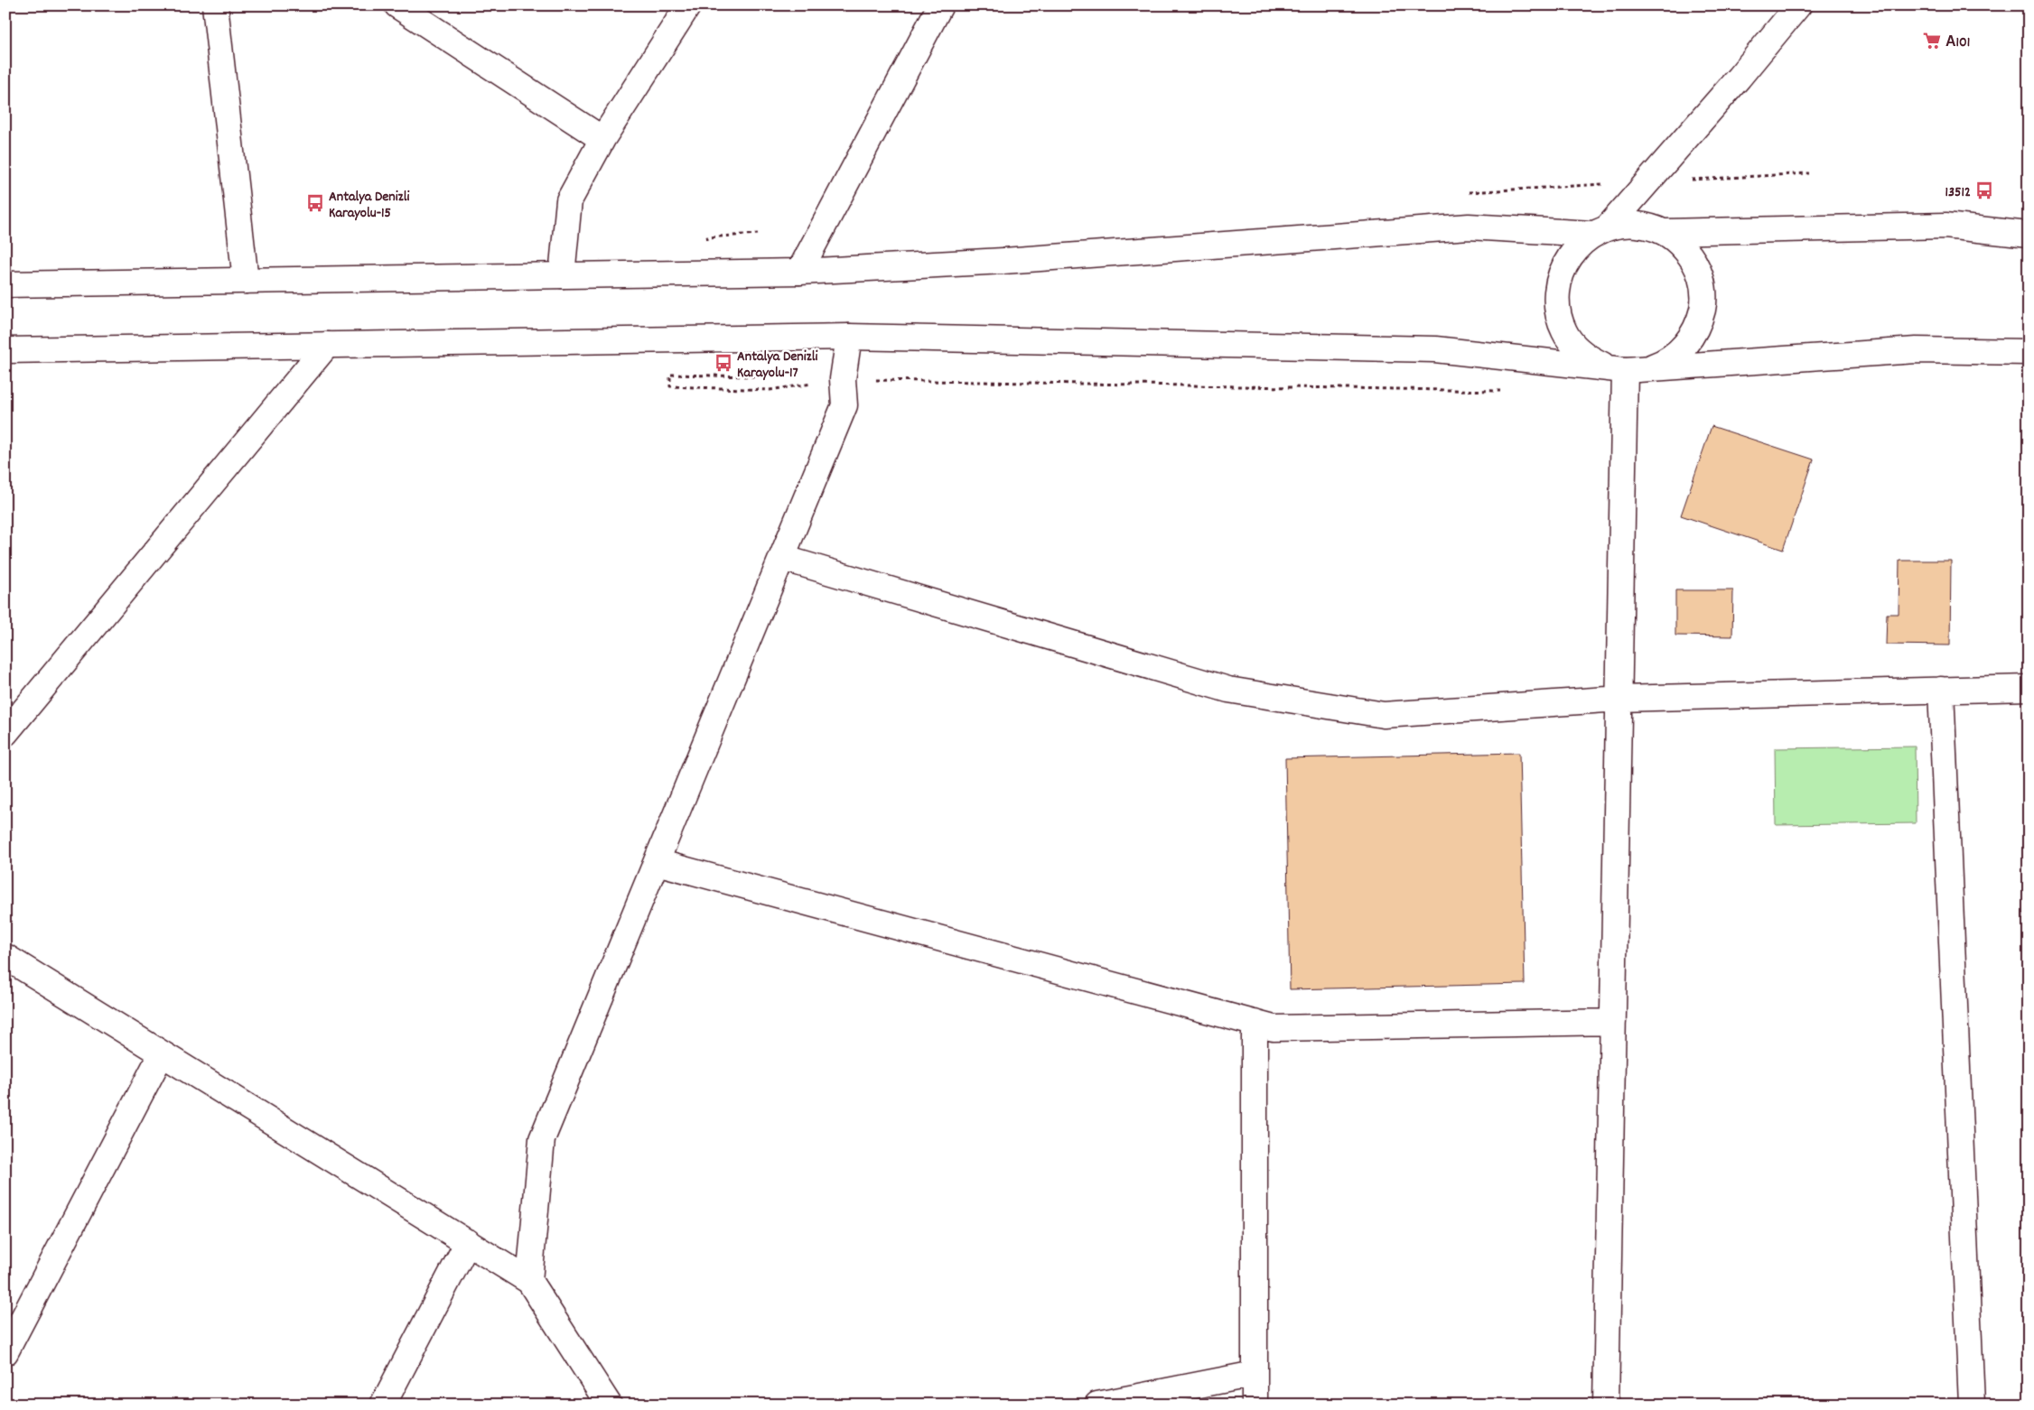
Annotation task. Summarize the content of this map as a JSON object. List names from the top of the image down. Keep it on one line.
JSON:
{"places":{"supermarket":["А101"],"bus stop":["13512","Antalya Denizli Karayolu-15","Antalya Denizli Karayolu-17"]}}
